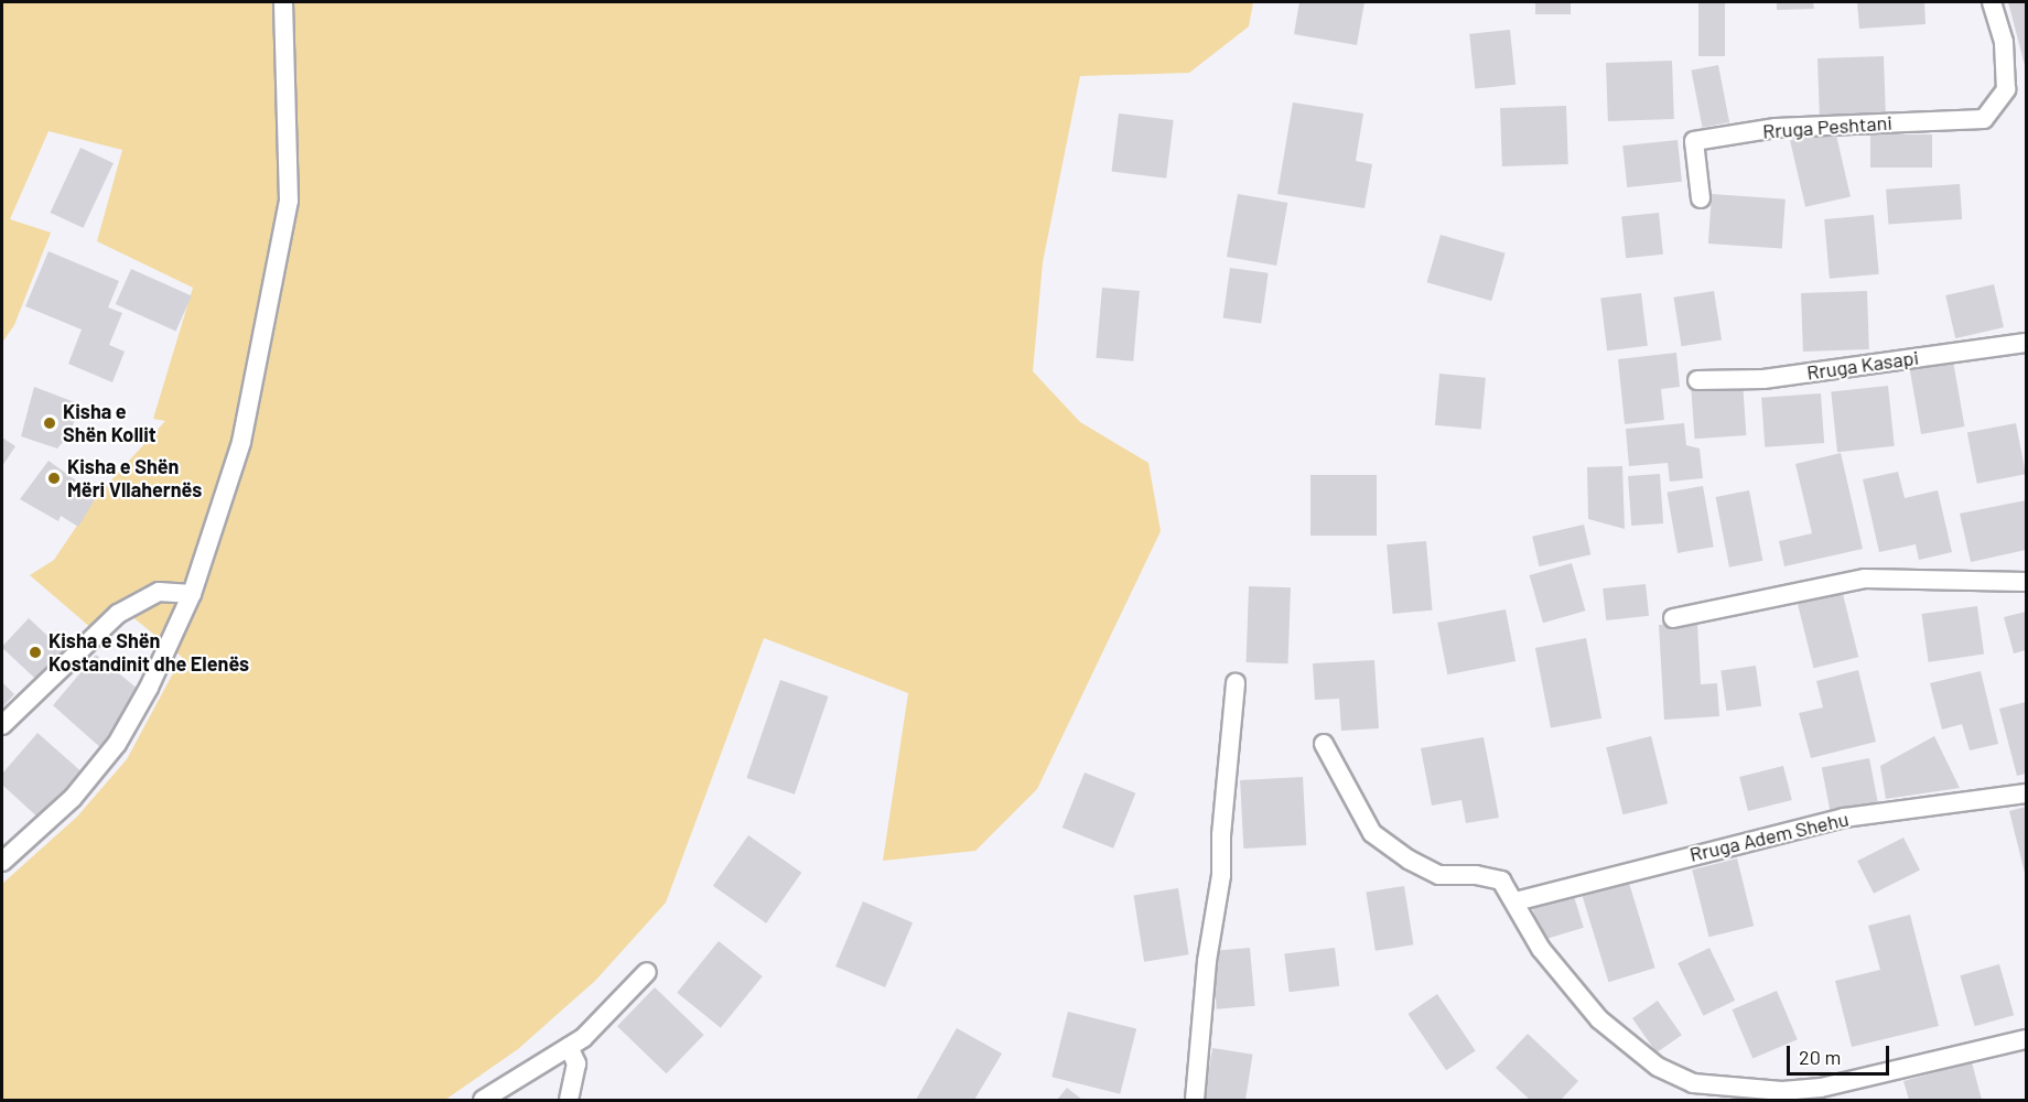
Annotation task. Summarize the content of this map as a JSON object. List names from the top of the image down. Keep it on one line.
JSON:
{"streets":{"lane":["Rruga Peshtani","Rruga Kasapi","Rruga Adem Shehu"]},"places":["Kisha e Shën Kollit","Kisha e Shën Mëri Vllahernës","Kisha e Shën Kostandinit dhe Elenës"],"scale_bar":"20 m"}
